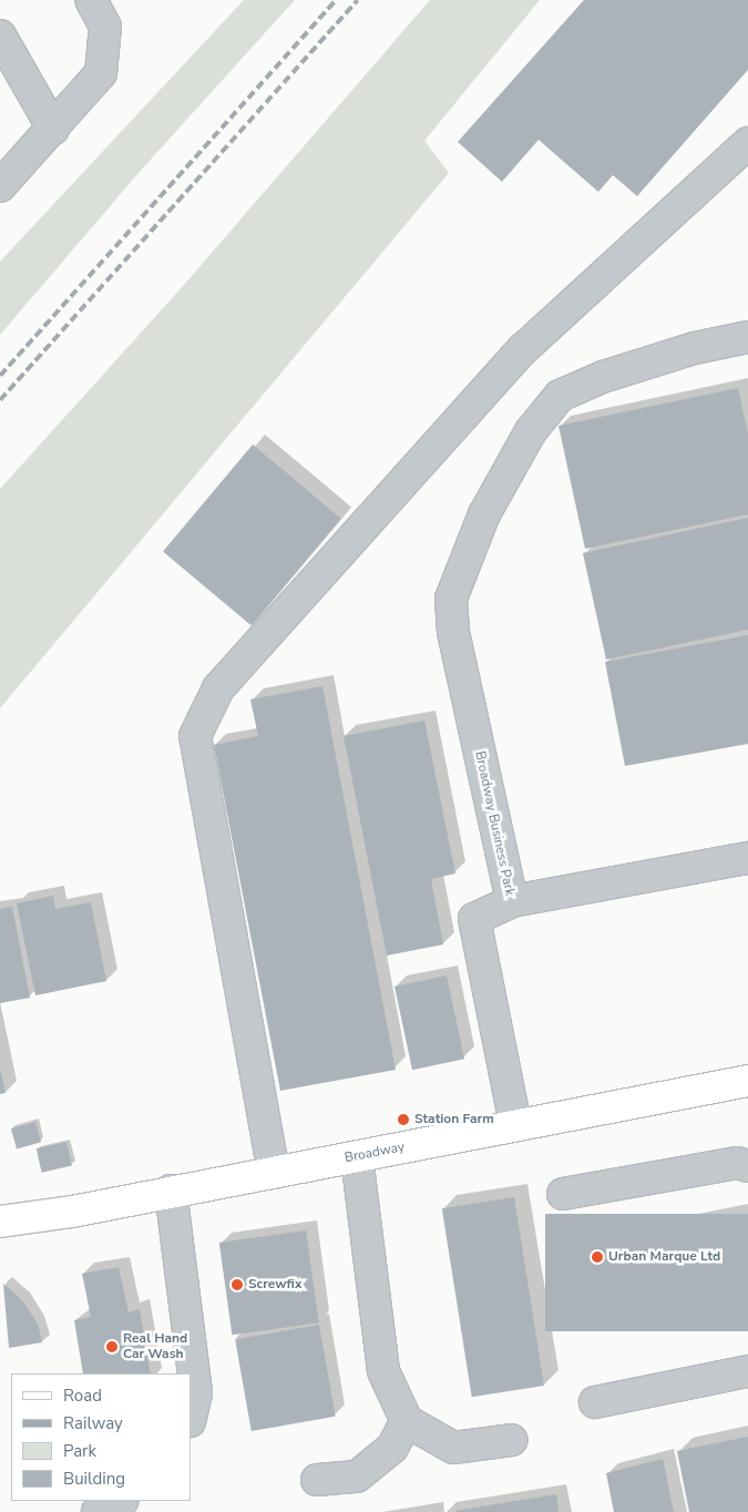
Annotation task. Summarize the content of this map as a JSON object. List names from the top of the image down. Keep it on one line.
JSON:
{"streets":{"main road":["Broadway"],"lane":["Broadway Business Park"]},"crossings":[["Broadway Business Park","Broadway"]],"places":["Station Farm","Urban Marque Ltd","Screwfix","Real Hand Car Wash"],"legend":["Road","Railway","Park","Building"]}
